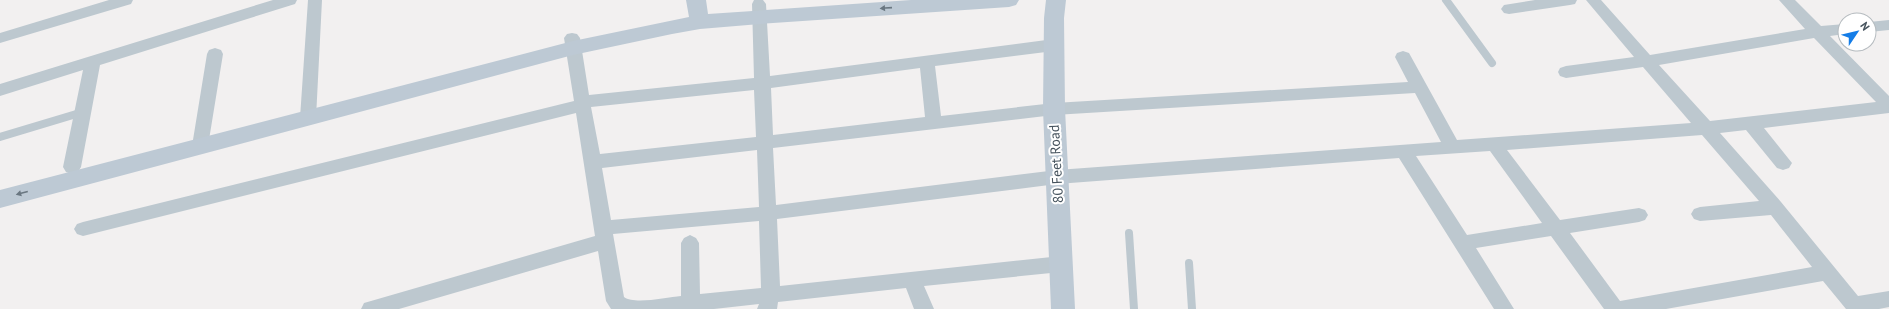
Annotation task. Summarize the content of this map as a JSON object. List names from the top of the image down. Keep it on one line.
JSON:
{"streets":{"street":["80 Feet Road"]},"north":"top right"}
